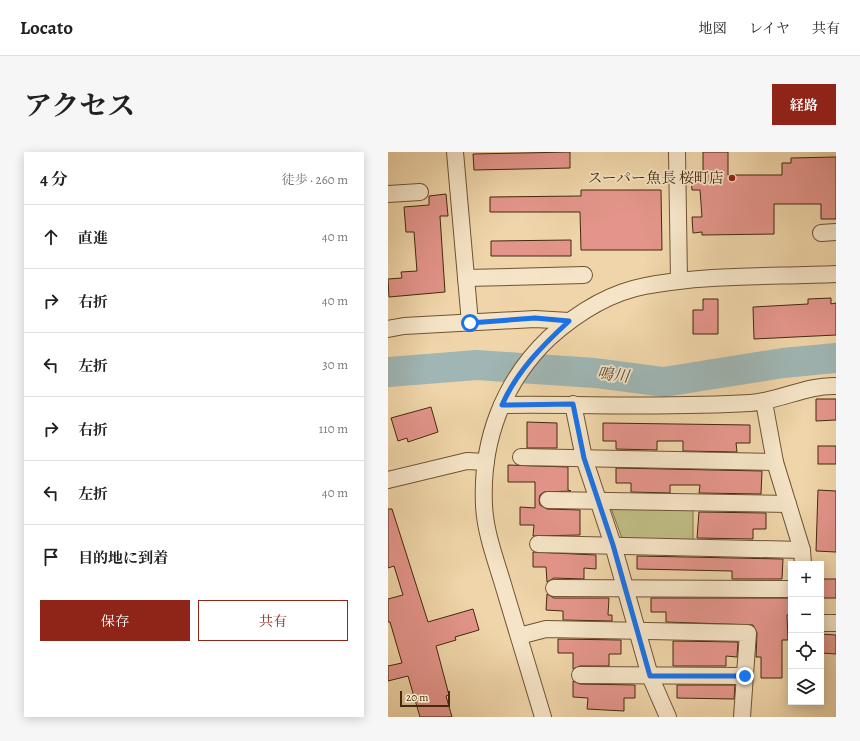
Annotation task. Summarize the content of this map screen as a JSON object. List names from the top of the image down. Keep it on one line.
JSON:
{"water":["鳴川"],"places":["スーパー魚長 桜町店"],"scale_bar":"20 m","page":{"header":"Locato","nav":["地図","レイヤ","共有"],"title":"アクセス","buttons":["経路",["保存","共有"]],"heading":["4 分","徒歩 · 260 m"],"list":[["直進","40 m"],["右折","40 m"],["左折","30 m"],["右折","110 m"],["左折","40 m"],"目的地に到着"],"map_buttons":["+","−"],"scale":"20 m"}}
